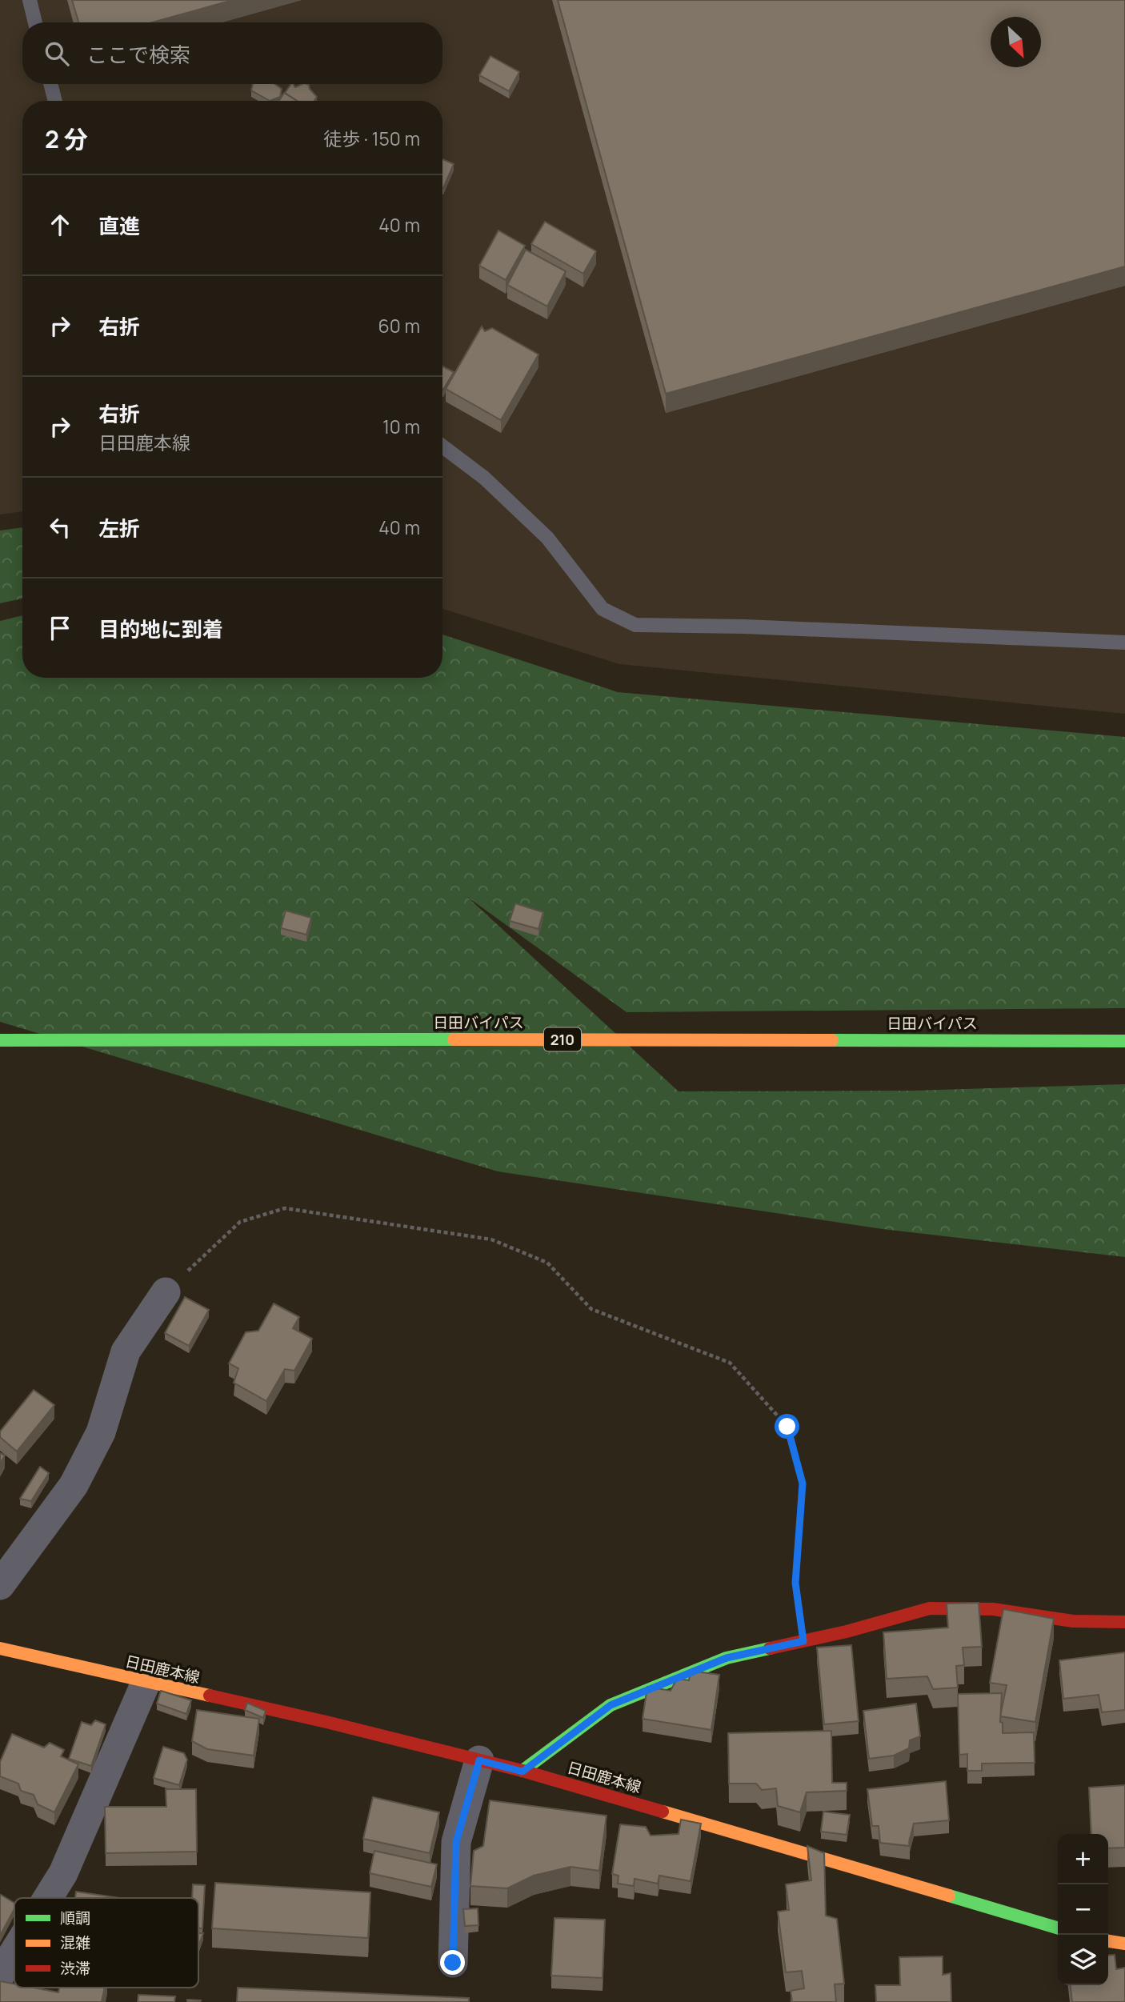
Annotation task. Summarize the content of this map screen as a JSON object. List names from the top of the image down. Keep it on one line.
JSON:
{"streets":{"main road":["日田バイパス","210","日田鹿本線"]},"legend":["順調","混雑","渋滞"],"north":"bottom right","page":{"search":"ここで検索","heading":["2 分","徒歩 · 150 m"],"list":[["直進","40 m"],["右折","60 m"],["右折","日田鹿本線","10 m"],["左折","40 m"],"目的地に到着"],"map_buttons":["+","−"]}}
